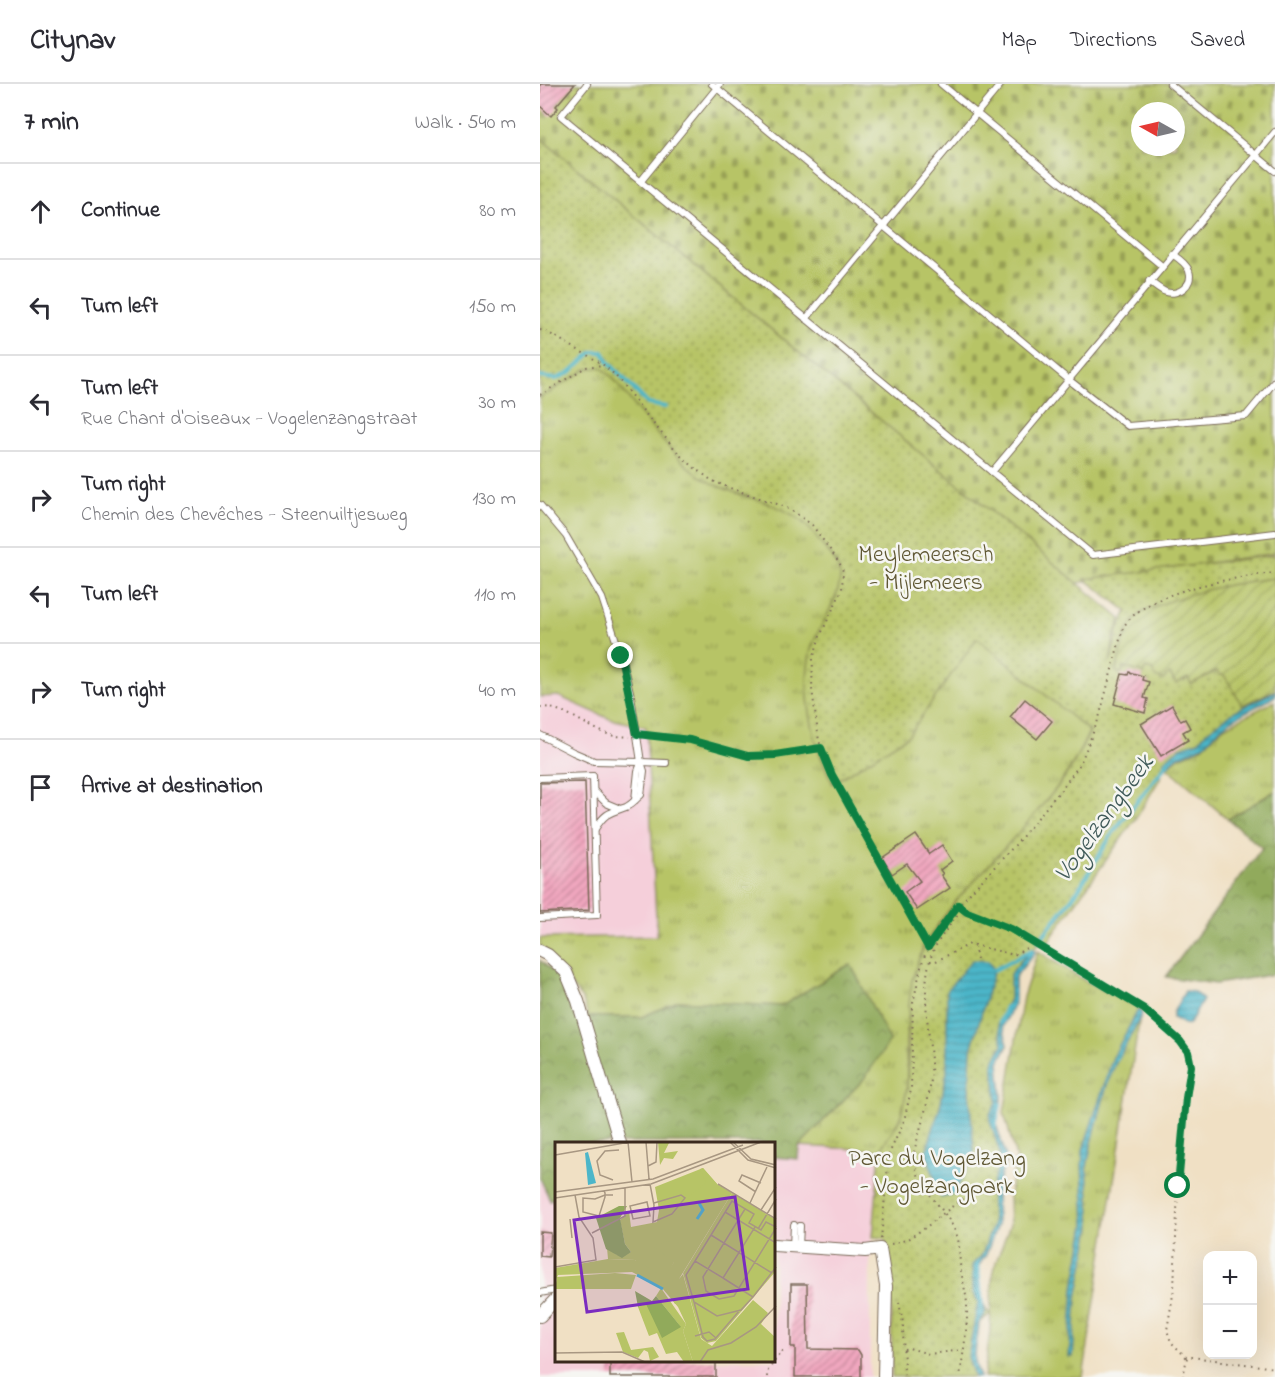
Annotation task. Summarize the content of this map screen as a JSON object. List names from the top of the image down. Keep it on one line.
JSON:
{"water":["Vogelzangbeek"],"parks":["Meylemeersch - Mijlemeers","Parc du Vogelzang - Vogelzangpark"],"north":"left","page":{"header":"Citynav","nav":["Map","Directions","Saved"],"heading":["7 min","Walk · 540 m"],"list":[["Continue","80 m"],["Turn left","150 m"],["Turn left","Rue Chant d'Oiseaux - Vogelenzangstraat","30 m"],["Turn right","Chemin des Chevêches - Steenuiltjesweg","130 m"],["Turn left","110 m"],["Turn right","40 m"],"Arrive at destination"],"map_buttons":["+","−"]}}
